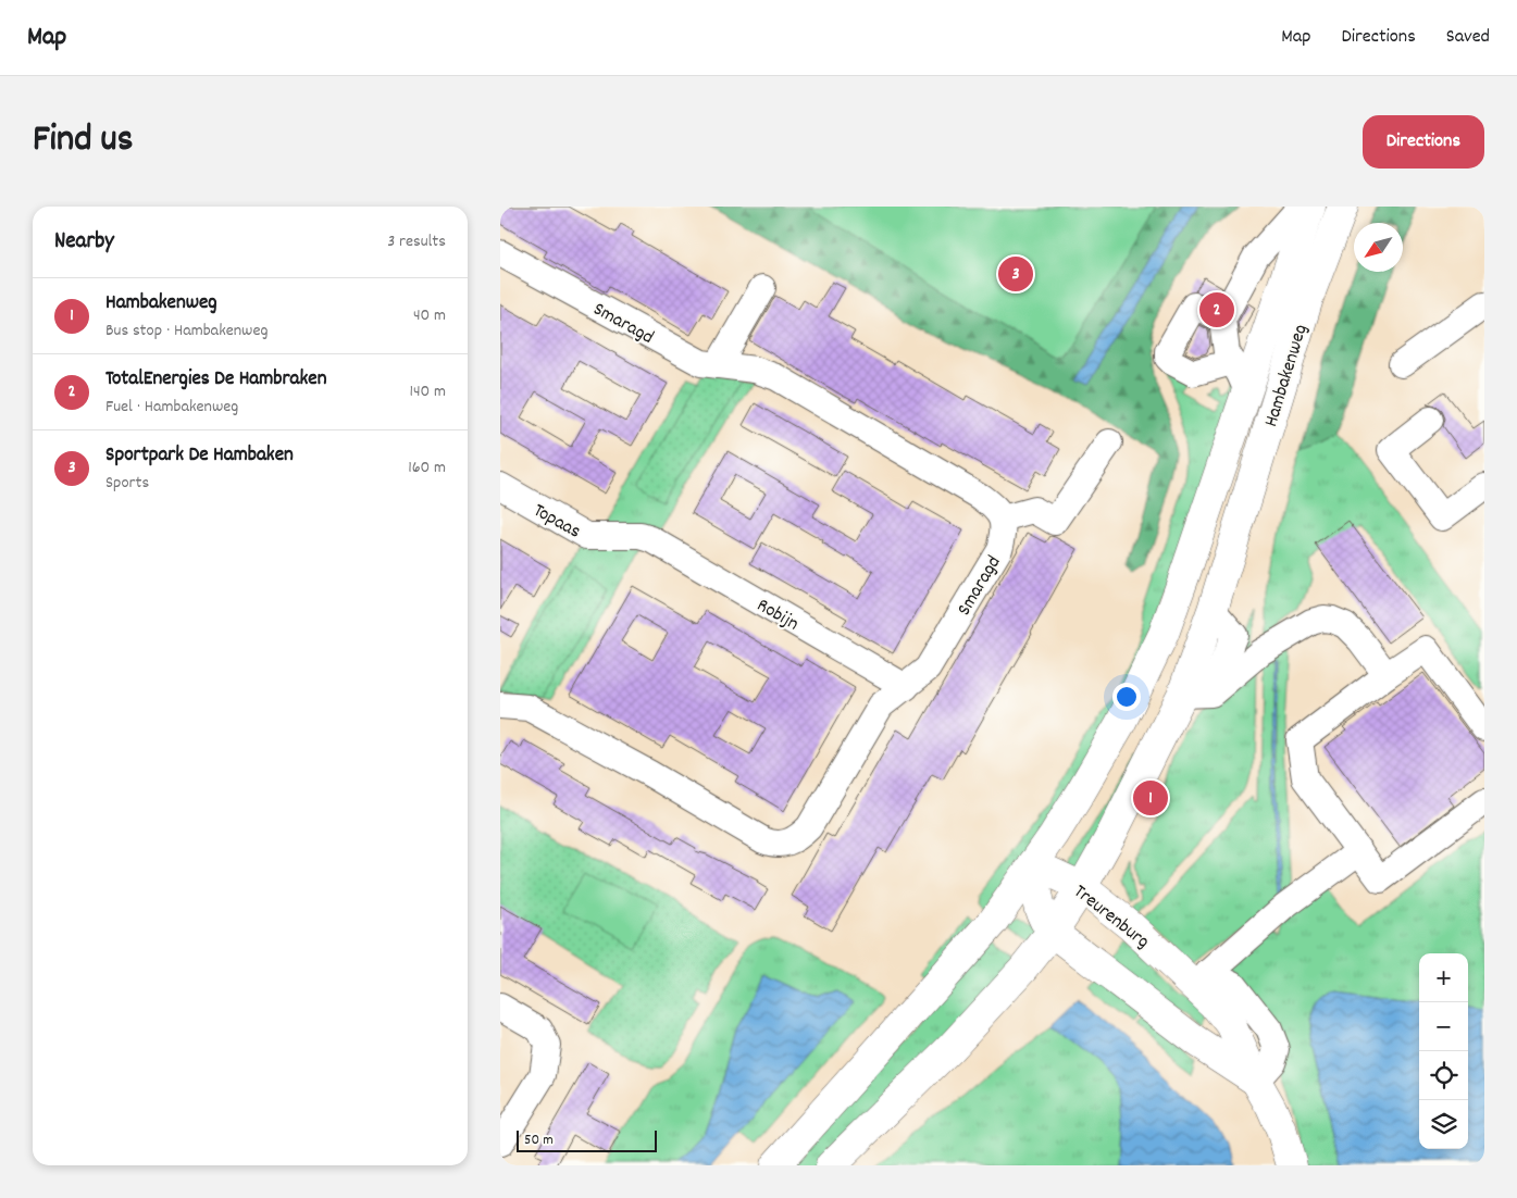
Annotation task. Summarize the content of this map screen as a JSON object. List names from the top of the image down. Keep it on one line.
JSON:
{"streets":{"main road":["Hambakenweg","Treurenburg"],"street":["Smaragd","Topaas","Robijn"]},"crossings":[["Smaragd","Robijn"],["Hambakenweg","Treurenburg"],["Topaas","Robijn"]],"scale_bar":"50 m","north":"bottom left","page":{"header":"Map","nav":["Map","Directions","Saved"],"title":"Find us","buttons":"Directions","heading":["Nearby","3 results"],"pins":["3","2","1"],"list":[{"mark":"1","name":"Hambakenweg","note":"Bus stop · Hambakenweg","value":"40 m"},{"mark":"2","name":"TotalEnergies De Hambraken","note":"Fuel · Hambakenweg","value":"140 m"},{"mark":"3","name":"Sportpark De Hambaken","note":"Sports","value":"160 m"}],"map_buttons":["+","−"],"scale":"50 m"}}
